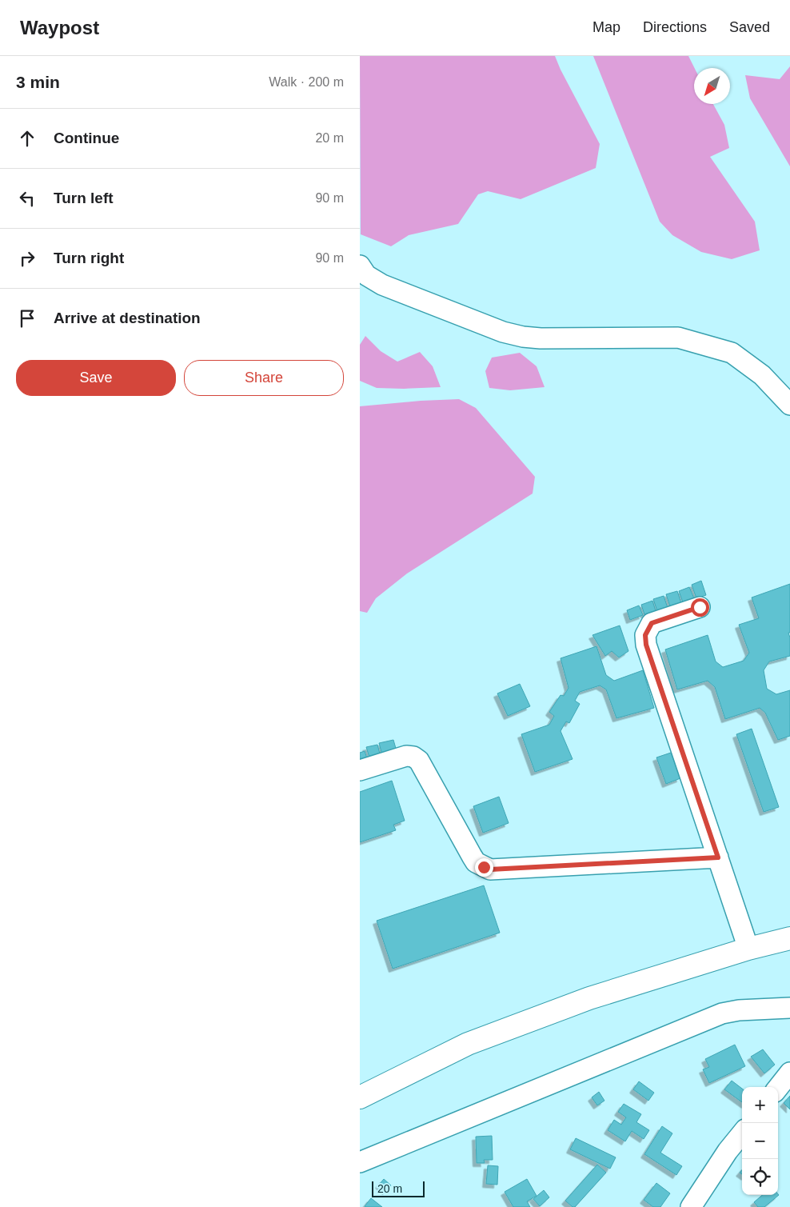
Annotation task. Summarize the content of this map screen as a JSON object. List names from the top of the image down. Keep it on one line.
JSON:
{"scale_bar":"20 m","north":"bottom left","page":{"header":"Waypost","nav":["Map","Directions","Saved"],"heading":["3 min","Walk · 200 m"],"list":[["Continue","20 m"],["Turn left","90 m"],["Turn right","90 m"],"Arrive at destination"],"buttons":["Save","Share"],"map_buttons":["+","−"],"scale":"20 m"}}
